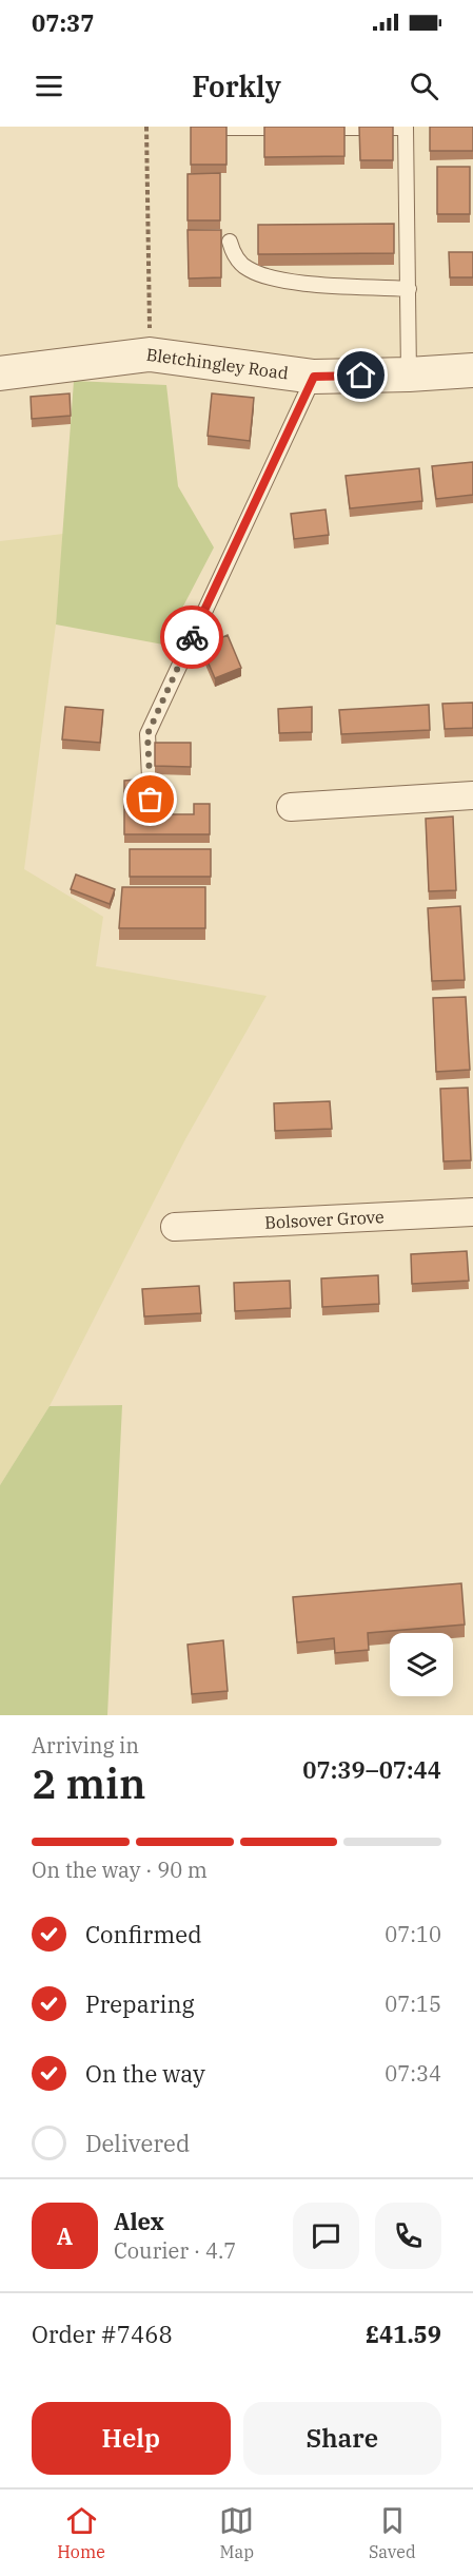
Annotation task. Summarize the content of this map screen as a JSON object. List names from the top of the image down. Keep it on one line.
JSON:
{"streets":{"street":["Bletchingley Road","Bolsover Grove"]},"page":{"status":"07:37","header":"Forkly","heading":["2 min","Arriving in","07:39–07:44"],"panel":["Alex","Courier · 4.7","Order #7468","£41.59"],"bar":"On the way · 90 m","list":[["Confirmed","07:10"],["Preparing","07:15"],["On the way","07:34"],"Delivered"],"round":"A","buttons":["Help","Share"],"tabs":["Home","Map","Saved"]}}
